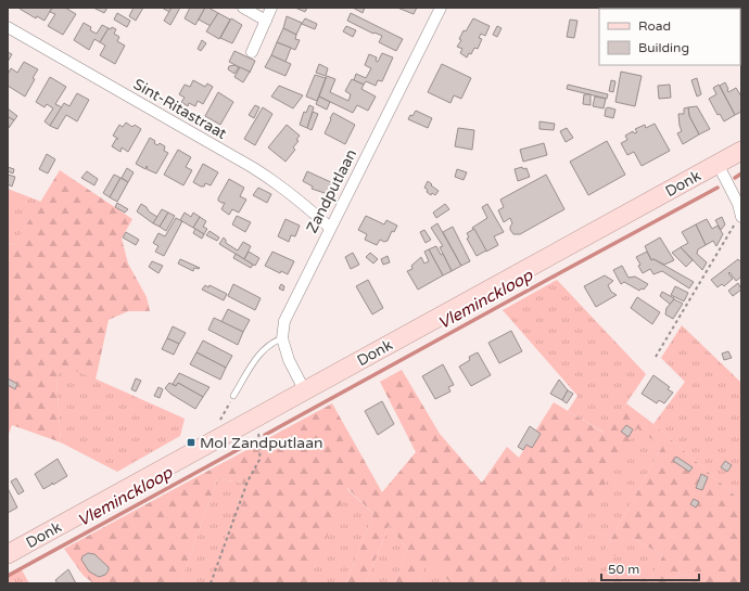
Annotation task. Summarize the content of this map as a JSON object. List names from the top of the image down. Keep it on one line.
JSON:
{"streets":{"main road":["Donk"],"street":["Sint-Ritastraat","Zandputlaan"]},"crossings":[["Sint-Ritastraat","Zandputlaan"],["Donk","Zandputlaan"]],"water":["Vleminckloop"],"places":{"transit":["Mol Zandputlaan"]},"legend":["Road","Building"],"scale_bar":"50 m"}
